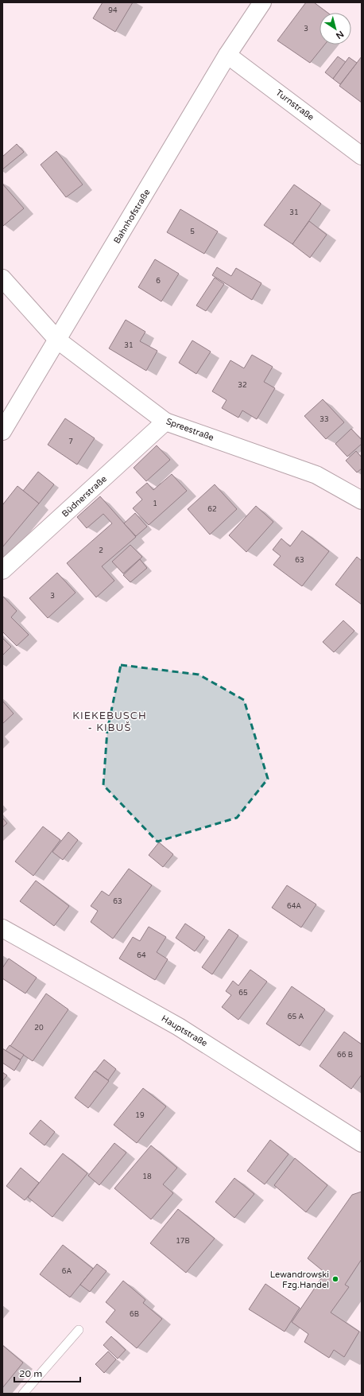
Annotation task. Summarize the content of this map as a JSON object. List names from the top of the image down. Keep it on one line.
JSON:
{"streets":{"street":["Turnstraße","Bahnhofstraße","Spreestraße","Büdnerstraße","Hauptstraße"]},"crossings":[["Turnstraße","Bahnhofstraße"],["Bahnhofstraße","Spreestraße"],["Spreestraße","Büdnerstraße"]],"districts":["KIEKEBUSCH - KIBUŠ"],"places":["Lewandrowski Fzg.Handel"],"house_numbers":["94","3","31","5","6","31","32","33","7","1","62","2","63","3","63","64A","64","65","65 A","20","66 B","19","18","17B","6A","6B"],"scale_bar":"20 m","north":"bottom right"}
